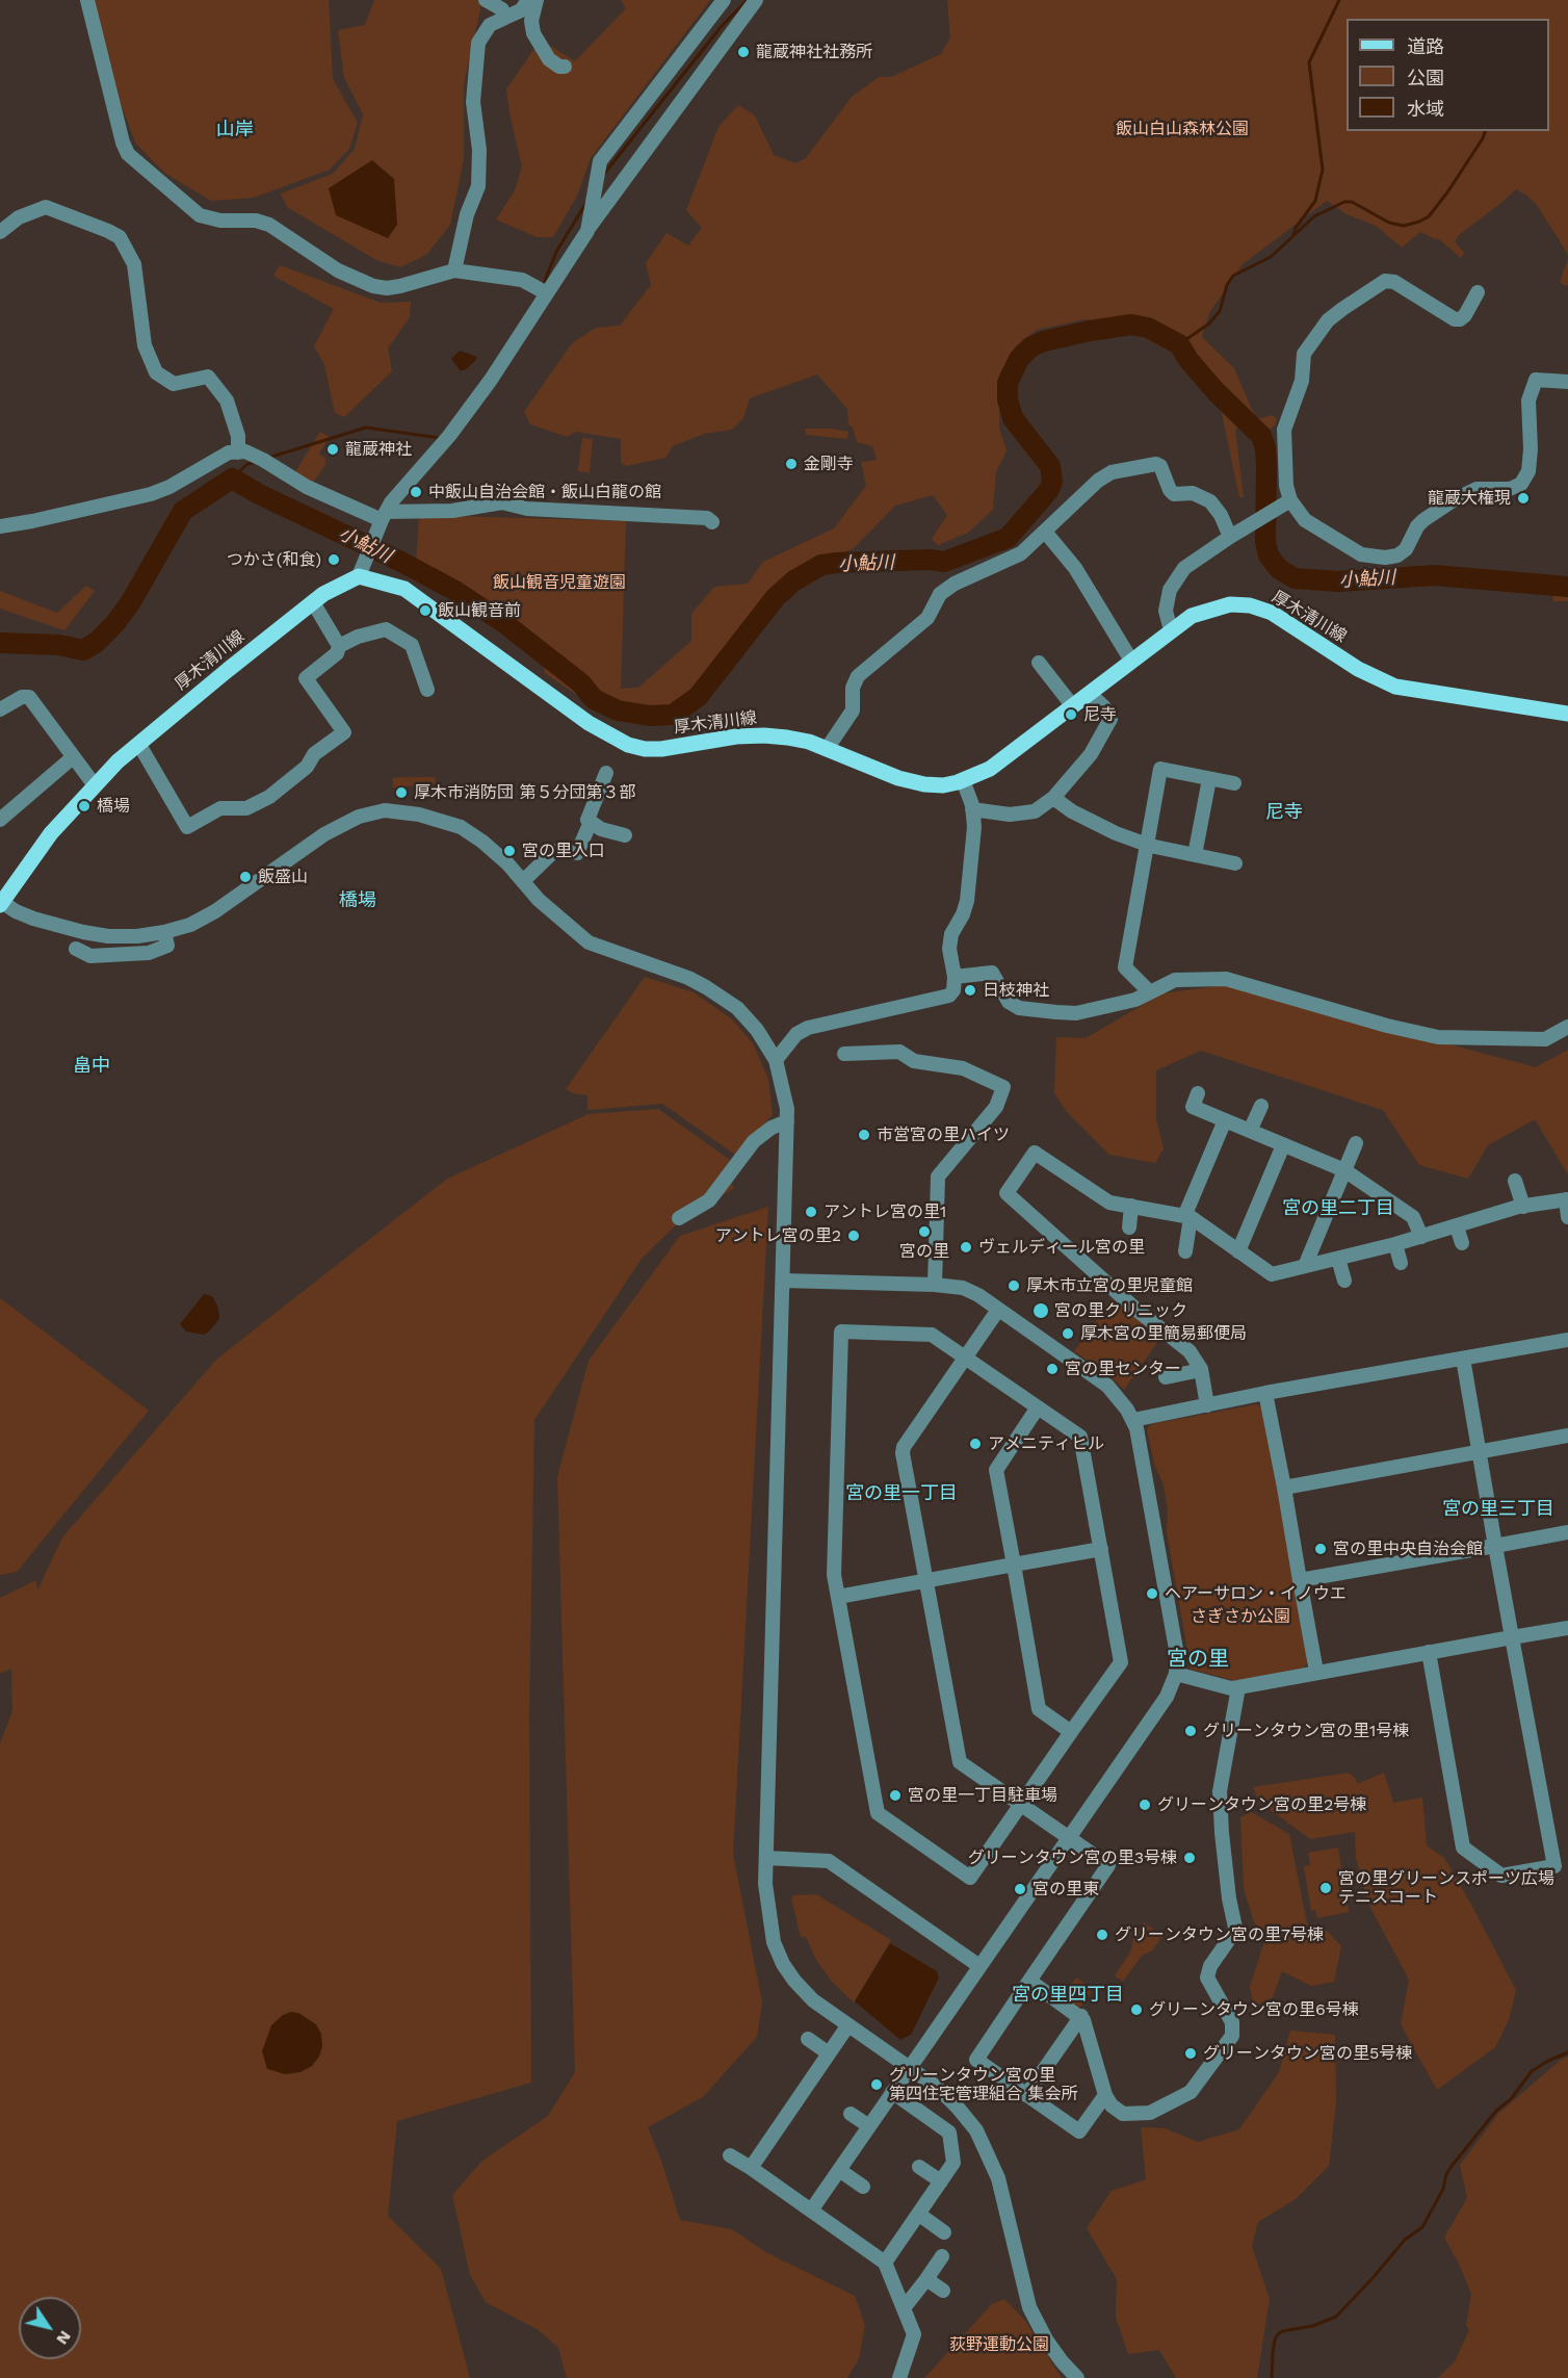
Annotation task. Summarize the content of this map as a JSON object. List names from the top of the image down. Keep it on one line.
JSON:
{"streets":{"main road":["厚木清川線"]},"districts":["山岸","尼寺","橋場","畠中","宮の里二丁目","宮の里一丁目","宮の里三丁目","宮の里","宮の里四丁目"],"water":["小鮎川"],"parks":["飯山白山森林公園","飯山観音児童遊園","さぎさか公園","荻野運動公園"],"places":["龍蔵神社社務所","龍蔵神社","金剛寺","中飯山自治会館・飯山白龍の館","龍蔵大権現","つかさ(和食)","飯山観音前","尼寺","厚木市消防団 第５分団第３部","橋場","宮の里入口","飯盛山","日枝神社","市営宮の里ハイツ","アントレ宮の里1","宮の里","アントレ宮の里2","ヴェルディール宮の里","厚木市立宮の里児童館","宮の里クリニック","厚木宮の里簡易郵便局","宮の里センター","アメニティヒル","宮の里中央自治会館","ヘアーサロン・イノウエ","グリーンタウン宮の里1号棟","宮の里一丁目駐車場","グリーンタウン宮の里2号棟","グリーンタウン宮の里3号棟","宮の里グリーンスポーツ広場 テニスコート","宮の里東","グリーンタウン宮の里7号棟","グリーンタウン宮の里6号棟","グリーンタウン宮の里5号棟","グリーンタウン宮の里 第四住宅管理組合 集会所"],"legend":["道路","公園","水域"],"north":"bottom right"}
